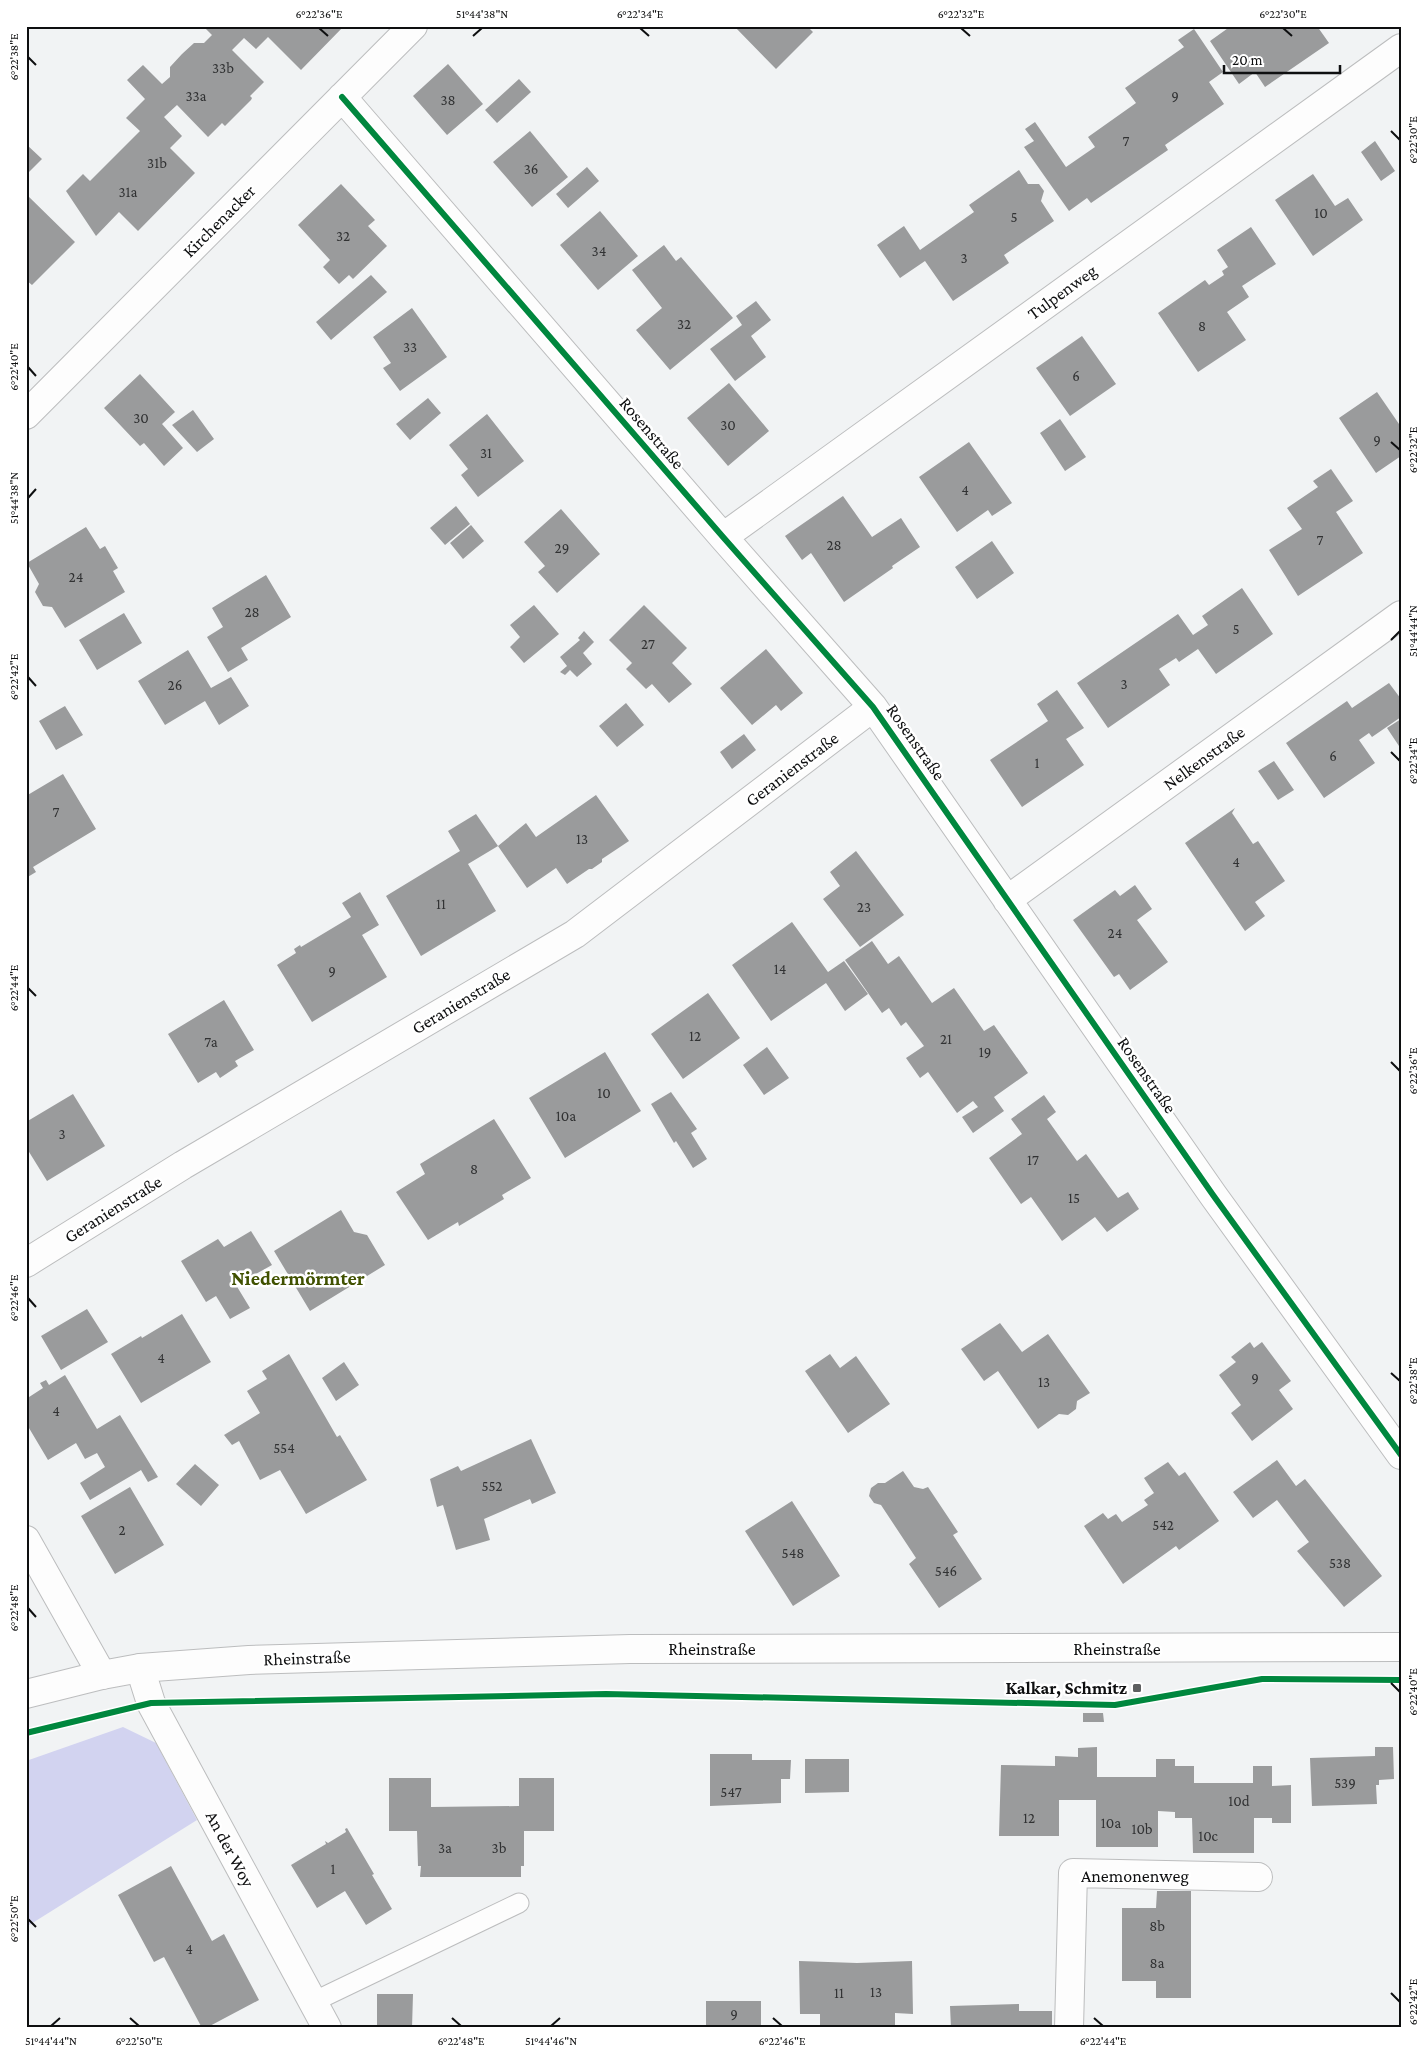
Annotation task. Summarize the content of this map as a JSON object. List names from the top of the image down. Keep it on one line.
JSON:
{"streets":{"street":["Kirchenacker","Tulpenweg","Rosenstraße","Nelkenstraße","Geranienstraße","Rheinstraße","An der Woy","Anemonenweg"]},"crossings":[["Kirchenacker","Rosenstraße"],["Tulpenweg","Rosenstraße"],["Rosenstraße","Nelkenstraße"],["Rosenstraße","Geranienstraße"],["Rheinstraße","An der Woy"]],"districts":["Niedermörmter"],"places":{"transit":["Kalkar, Schmitz"]},"house_numbers":["33b","33a","9","38","7","31b","36","31a","10","5","32","34","3","32","8","33","6","30","30","9","31","4","7","28","29","24","28","5","27","3","26","6","1","7","13","4","11","23","24","14","9","12","21","7a","19","10","10a","3","17","8","15","4","9","13","4","554","552","542","2","548","538","546","539","547","10d","12","10a","10b","10c","3a","3b","1","8b","4","8a","13","11","9"],"scale_bar":"20 m","coordinates":["6°22'36\"E","51°44'38\"N","6°22'34\"E","6°22'32\"E","6°22'30\"E","6°22'38\"E","6°22'40\"E","51°44'44\"N","6°22'42\"E","6°22'44\"E","6°22'46\"E","6°22'48\"E","6°22'50\"E","51°44'46\"N"]}
